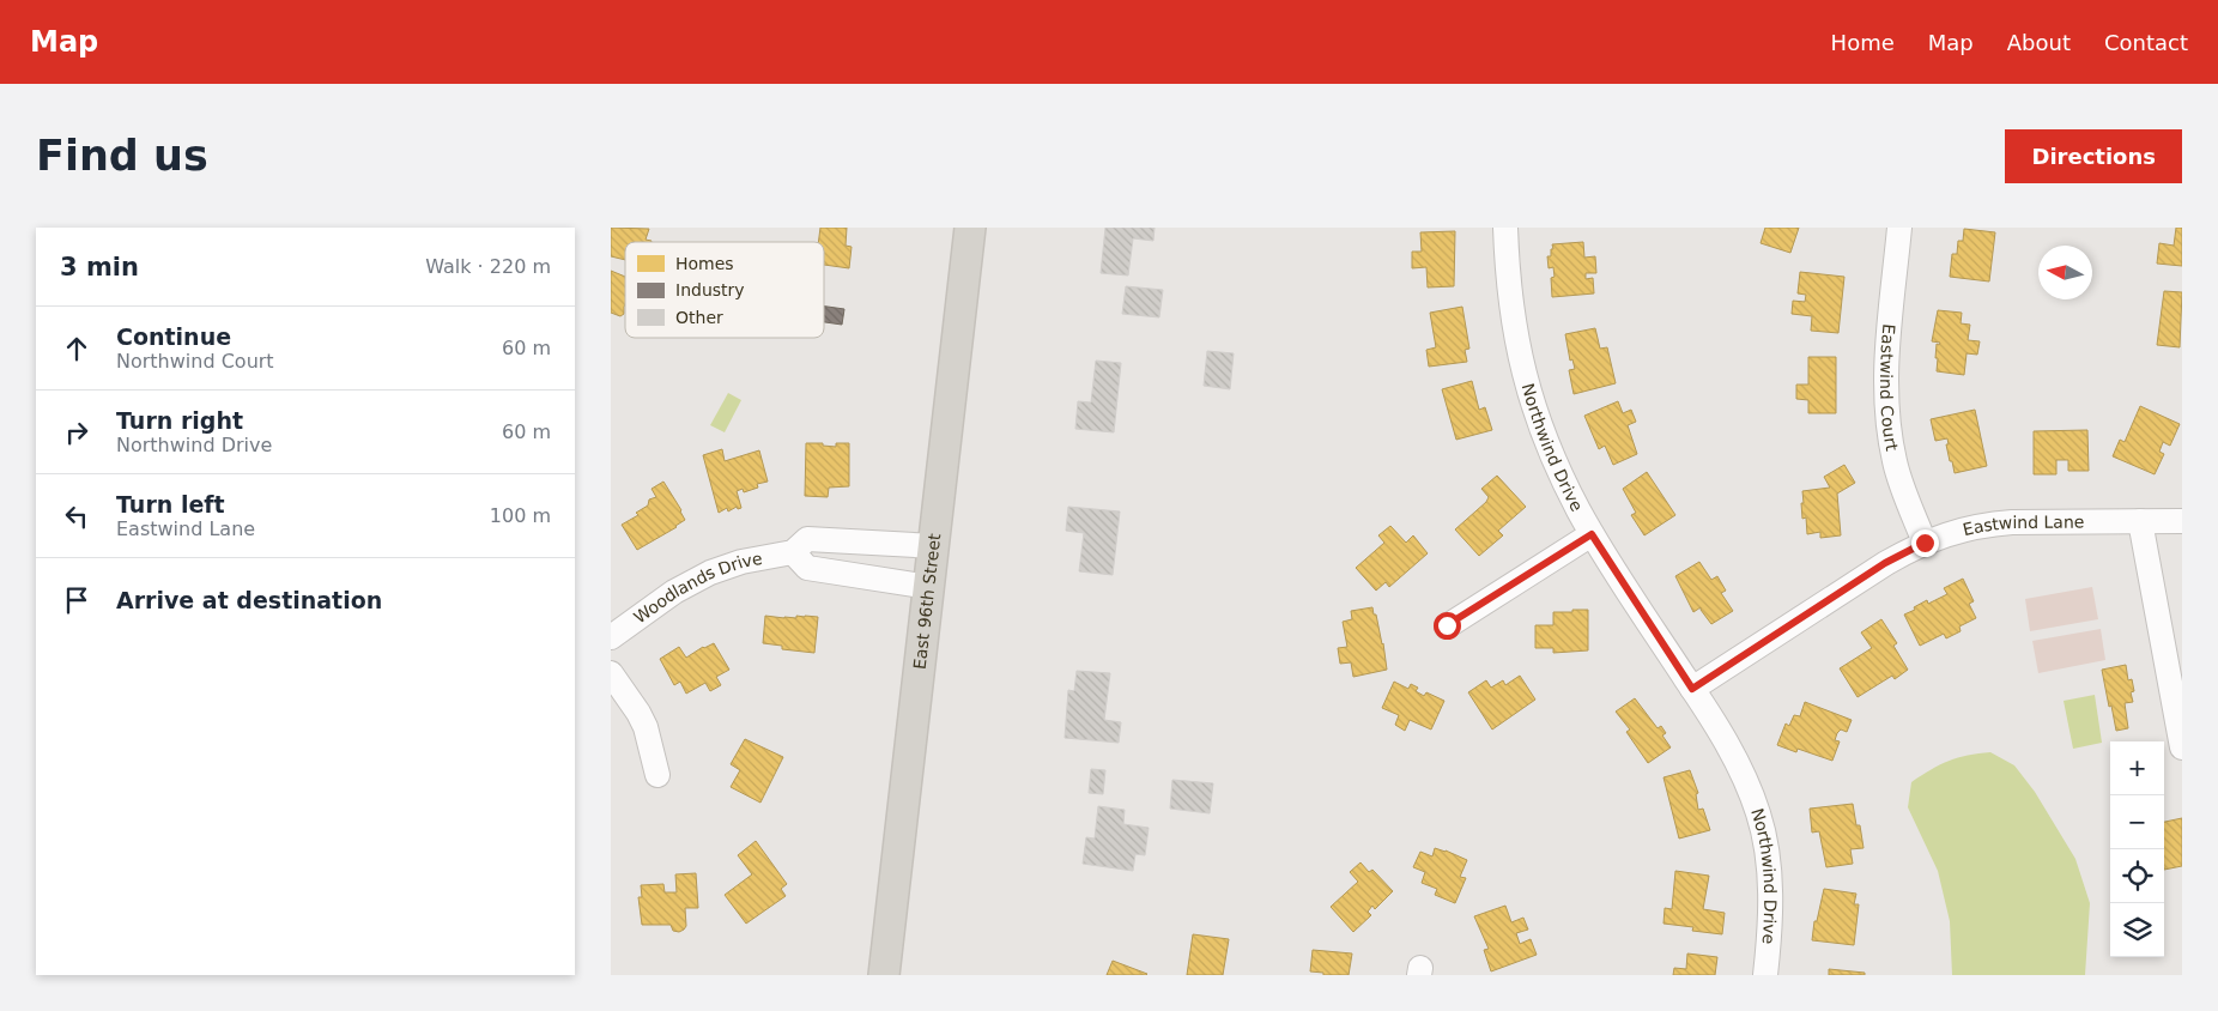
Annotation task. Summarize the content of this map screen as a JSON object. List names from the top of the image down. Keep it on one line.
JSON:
{"streets":{"main road":["East 96th Street"],"street":["Eastwind Court","Northwind Drive","Eastwind Lane","Woodlands Drive"]},"crossings":[["Eastwind Court","Eastwind Lane"],["Northwind Drive","Eastwind Lane"],["Woodlands Drive","East 96th Street"]],"legend":["Homes","Industry","Other"],"north":"left","page":{"header":"Map","nav":["Home","Map","About","Contact"],"buttons":"Directions","title":"Find us","heading":["3 min","Walk · 220 m"],"list":[["Continue","Northwind Court","60 m"],["Turn right","Northwind Drive","60 m"],["Turn left","Eastwind Lane","100 m"],"Arrive at destination"],"map_buttons":["+","−"]}}
